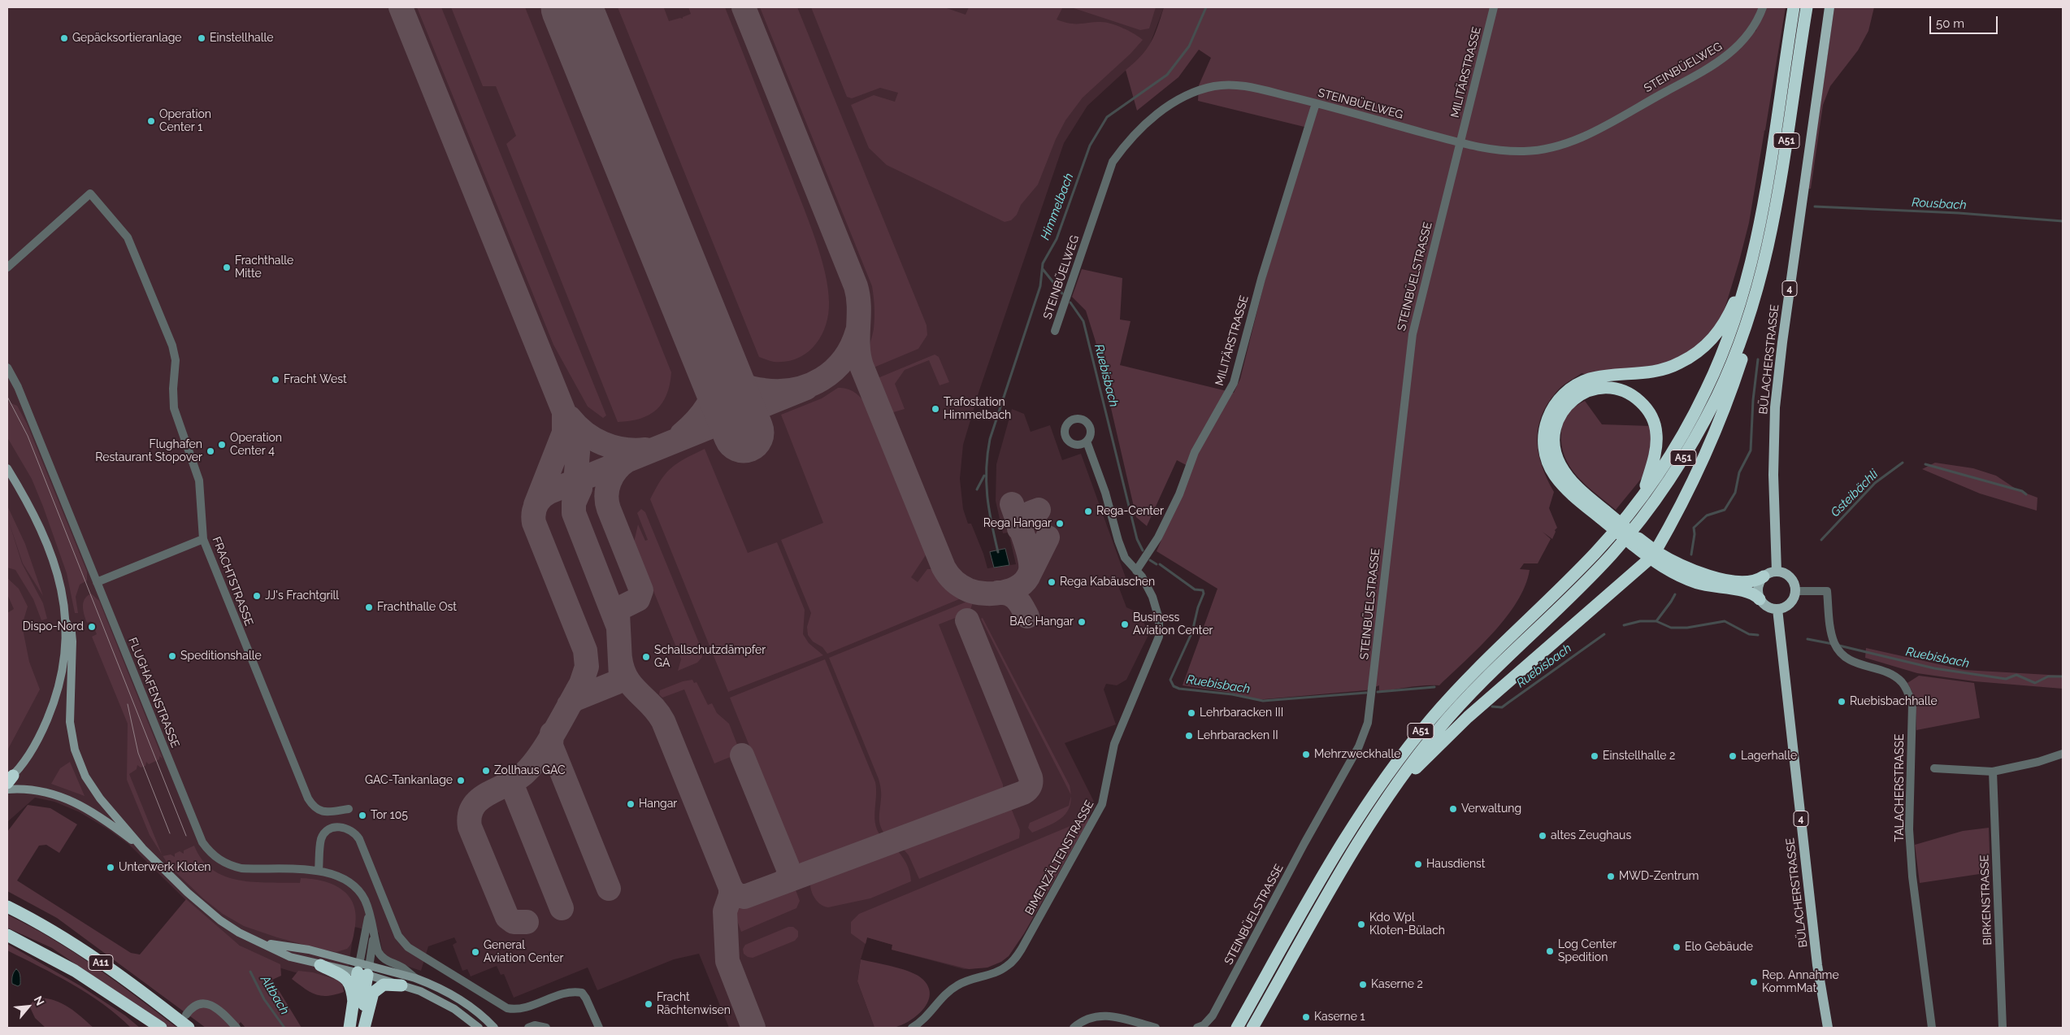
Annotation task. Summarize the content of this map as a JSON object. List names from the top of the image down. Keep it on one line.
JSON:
{"streets":{"highway":["A51","A11"],"main road":["4","BÜLACHERSTRASSE","FLUGHAFENSTRASSE"],"street":["STEINBÜELWEG","MILITÄRSTRASSE","STEINBÜELSTRASSE","FRACHTSTRASSE","TALACHERSTRASSE","BIMENZÄLTENSTRASSE","BIRKENSTRASSE"]},"crossings":[["STEINBÜELWEG","MILITÄRSTRASSE"],["STEINBÜELWEG","STEINBÜELSTRASSE"],["MILITÄRSTRASSE","STEINBÜELSTRASSE"],["MILITÄRSTRASSE","BIMENZÄLTENSTRASSE"],["BÜLACHERSTRASSE","TALACHERSTRASSE"]],"water":["Rousbach","Himmelbach","Ruebisbach","Gsteibächli","Altbach"],"places":["Gepäcksortieranlage","Einstellhalle","Operation Center 1","Frachthalle Mitte","Fracht West","Trafostation Himmelbach","Operation Center 4","Flughafen Restaurant Stopover","Rega-Center","Rega Hangar","Rega Kabäuschen","JJ's Frachtgrill","Frachthalle Ost","BAC Hangar","Business Aviation Center","Dispo-Nord","Speditionshalle","Schallschutzdämpfer GA","Ruebisbachhalle","Lehrbaracken III","Lehrbaracken II","Mehrzweckhalle","Einstellhalle 2","Lagerhalle","Zollhaus GAC","GAC-Tankanlage","Hangar","Verwaltung","Tor 105","altes Zeughaus","Hausdienst","Unterwerk Kloten","MWD-Zentrum","Kdo Wpl Kloten-Bülach","Elo Gebäude","Log Center Spedition","General Aviation Center","Rep. Annahme KommMat","Kaserne 2","Fracht Rächtenwisen","Kaserne 1"],"scale_bar":"50 m","north":"top right"}
